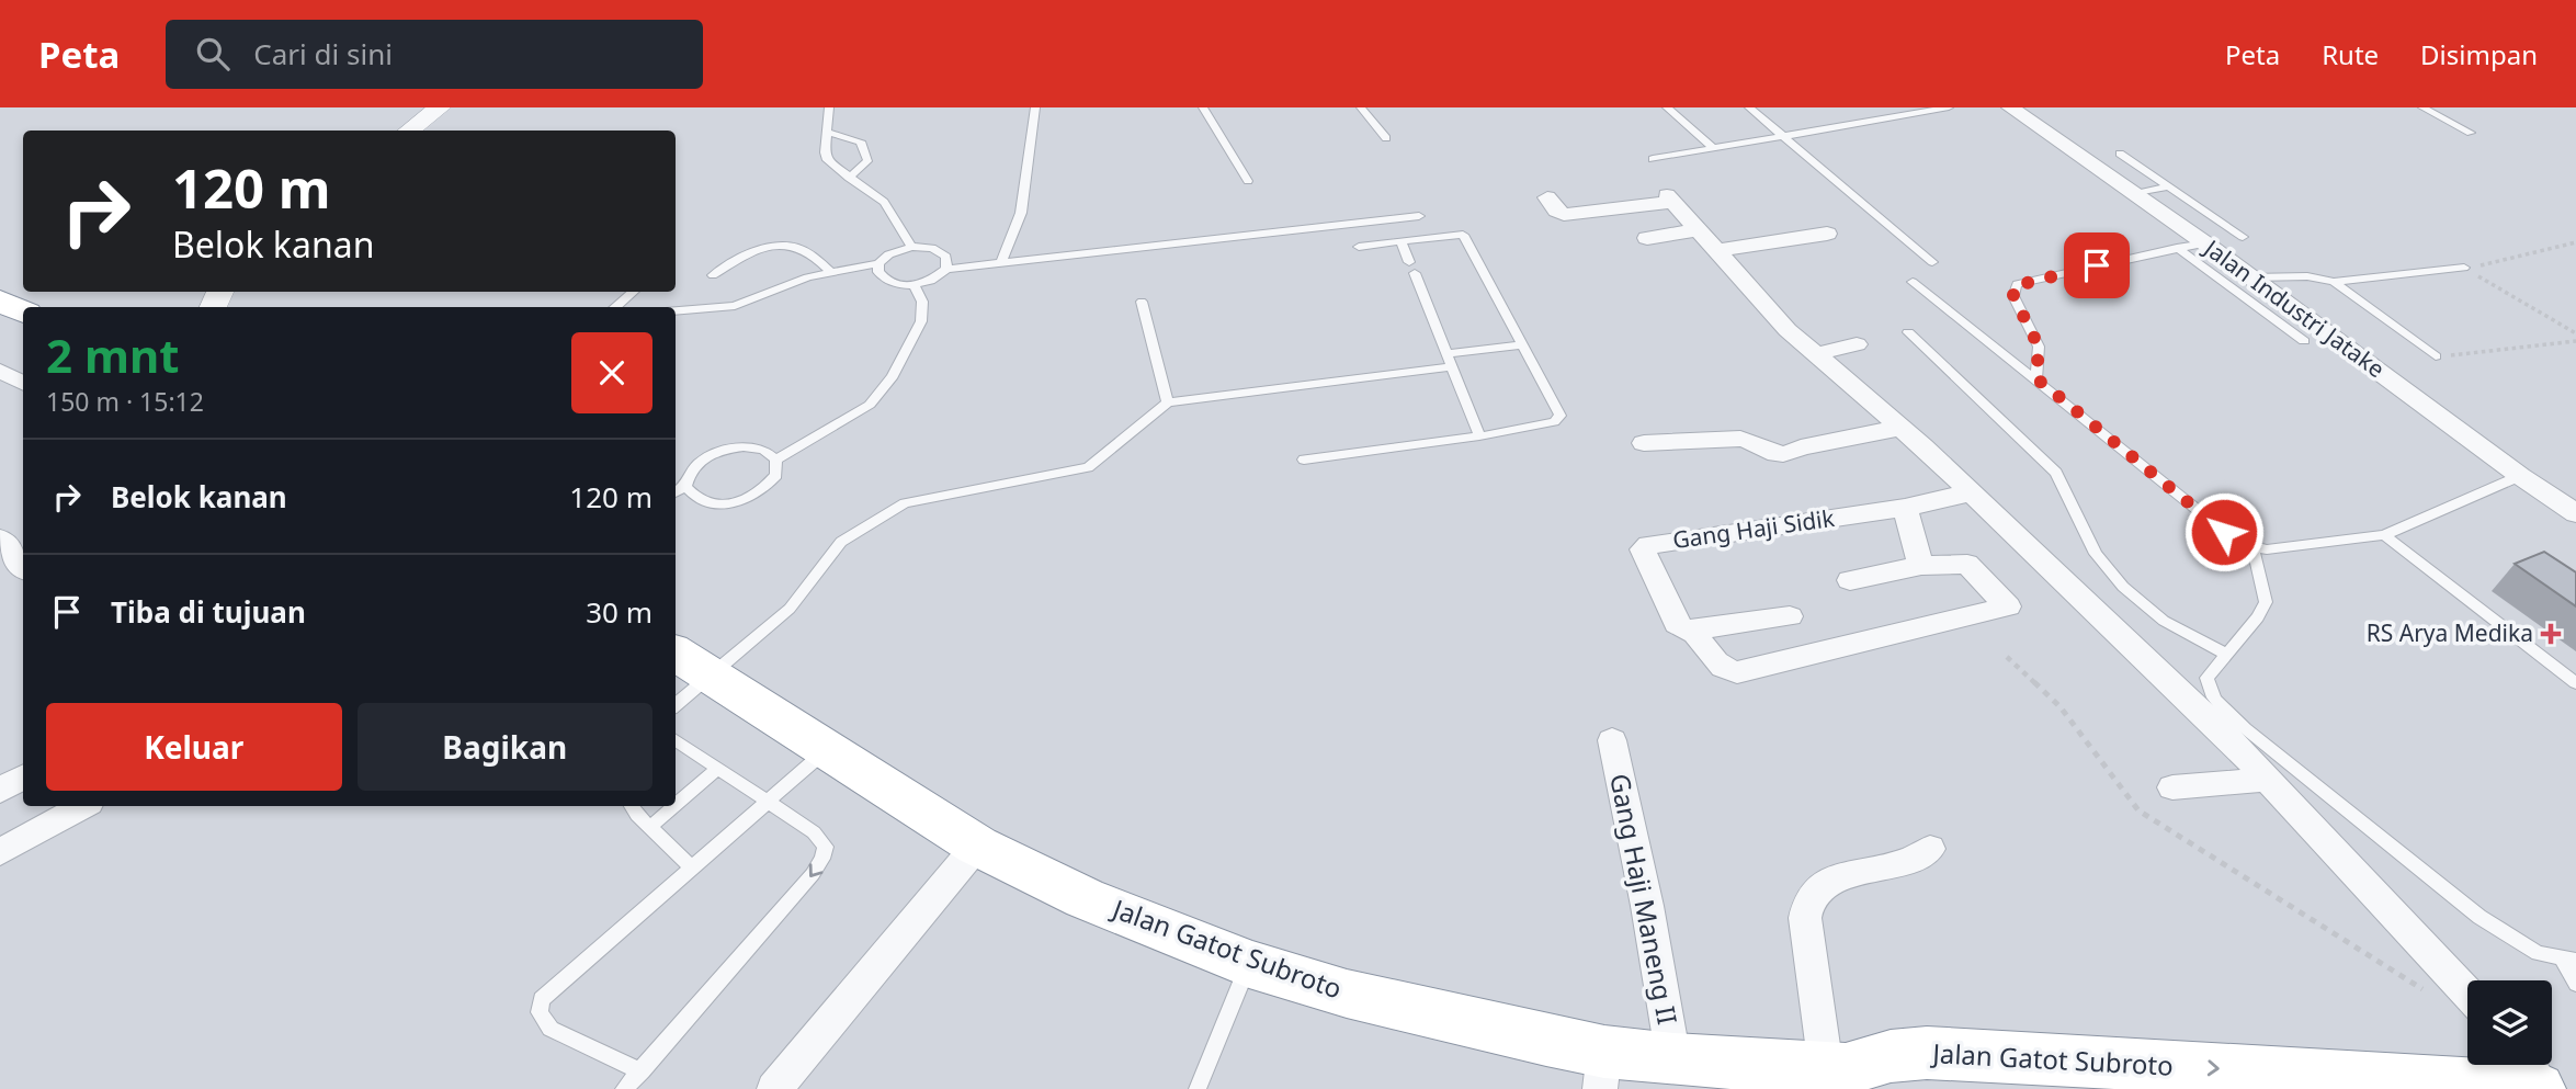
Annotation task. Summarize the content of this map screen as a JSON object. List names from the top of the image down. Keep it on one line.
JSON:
{"streets":{"highway":["Jalan Gatot Subroto"],"street":["Jalan Industri Jatake","Gang Haji Sidik","Gang Haji Maneng II"]},"crossings":[["Gang Haji Maneng II","Jalan Gatot Subroto"]],"one_way":["Jalan Gatot Subroto"],"places":{"health":["RS Arya Medika"]},"page":{"header":"Peta","search":"Cari di sini","nav":["Peta","Rute","Disimpan"],"turn":["120 m","Belok kanan"],"heading":["2 mnt","150 m · 15:12"],"list":[{"name":"Belok kanan","value":"120 m"},{"name":"Tiba di tujuan","value":"30 m"}],"buttons":["Keluar","Bagikan"]}}
